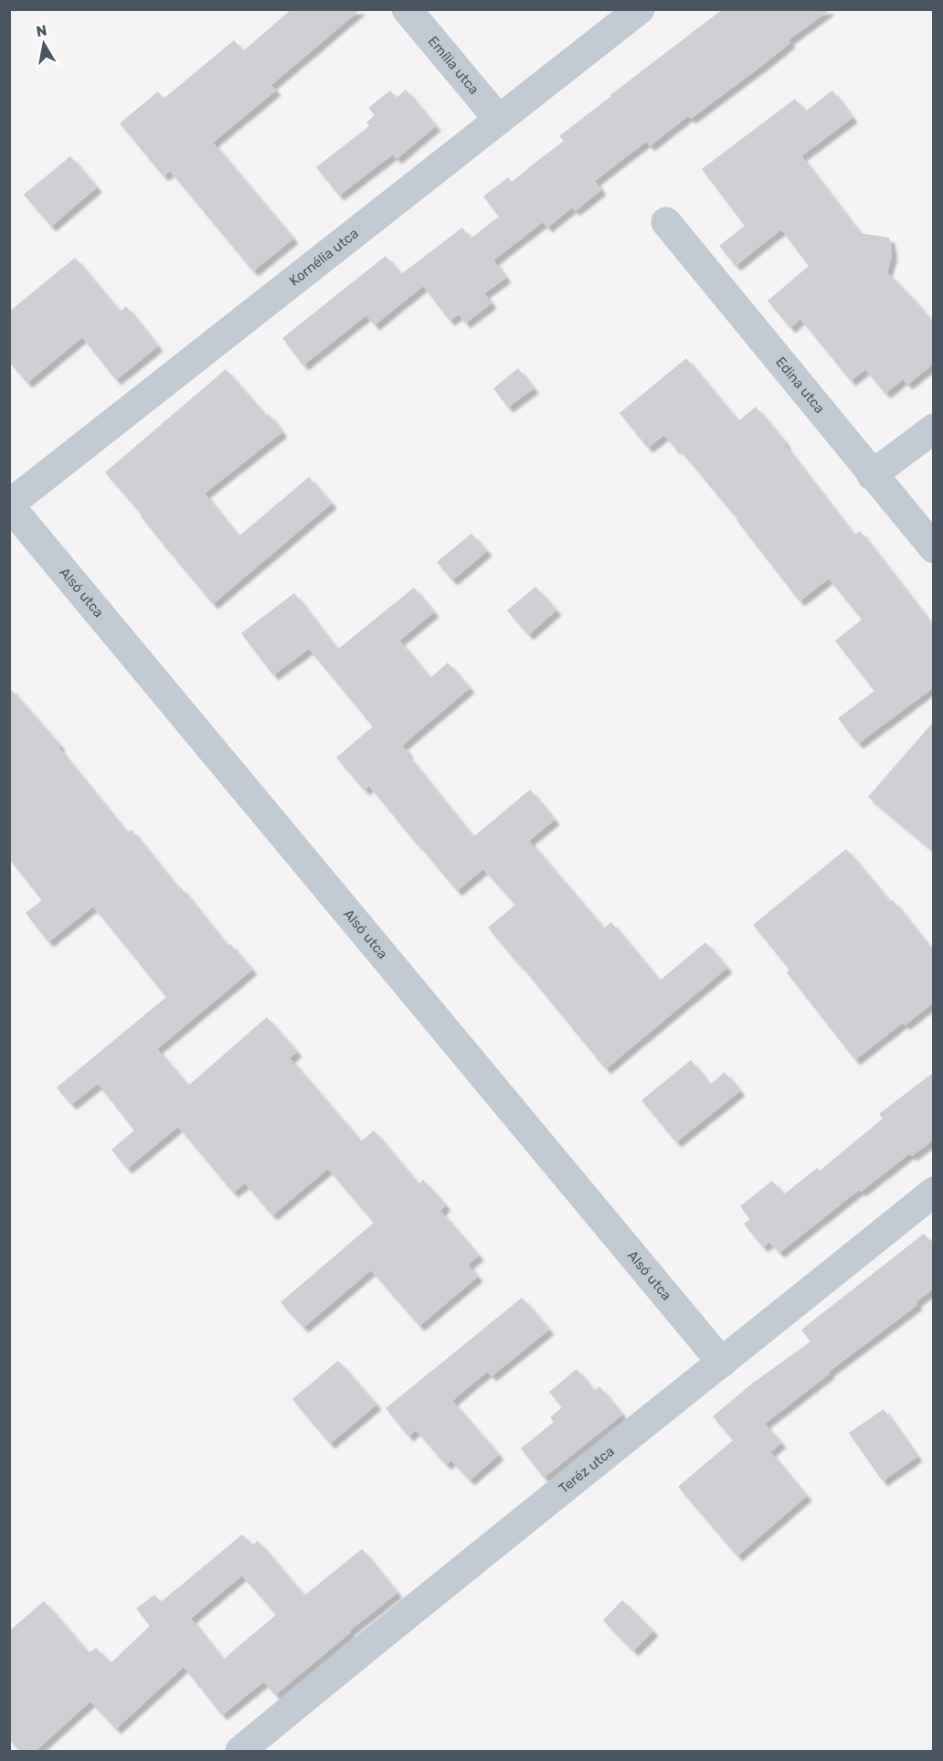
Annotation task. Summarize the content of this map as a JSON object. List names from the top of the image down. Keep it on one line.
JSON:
{"streets":{"street":["Emília utca","Kornélia utca","Edina utca","Alsó utca","Teréz utca"]},"crossings":[["Emília utca","Kornélia utca"],["Kornélia utca","Alsó utca"],["Alsó utca","Teréz utca"]],"north":"top"}
